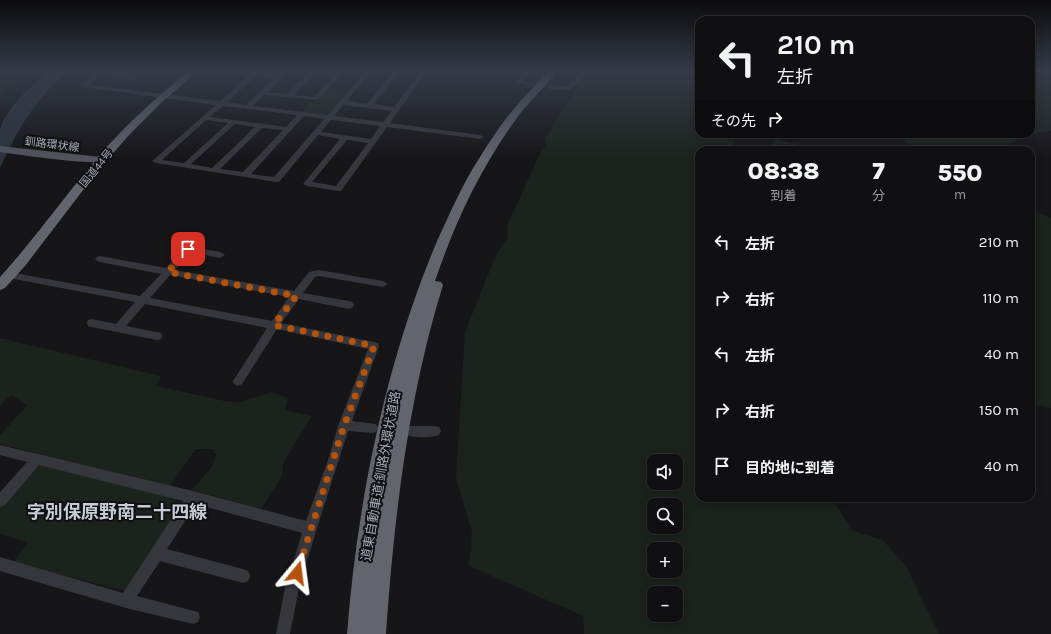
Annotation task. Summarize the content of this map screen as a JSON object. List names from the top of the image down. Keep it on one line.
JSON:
{"streets":{"highway":["国道44号","道東自動車道;釧路外環状道路"],"main road":["釧路環状線"]},"crossings":[["釧路環状線","国道44号"]],"districts":["字別保原野南二十四線"],"page":{"turn":["210 m","左折"],"then":"その先","eta":["08:38","到着","7","分","550","m"],"list":[{"name":"左折","value":"210 m"},{"name":"右折","value":"110 m"},{"name":"左折","value":"40 m"},{"name":"右折","value":"150 m"},{"name":"目的地に到着","value":"40 m"}],"map_buttons":["+","−"]}}
